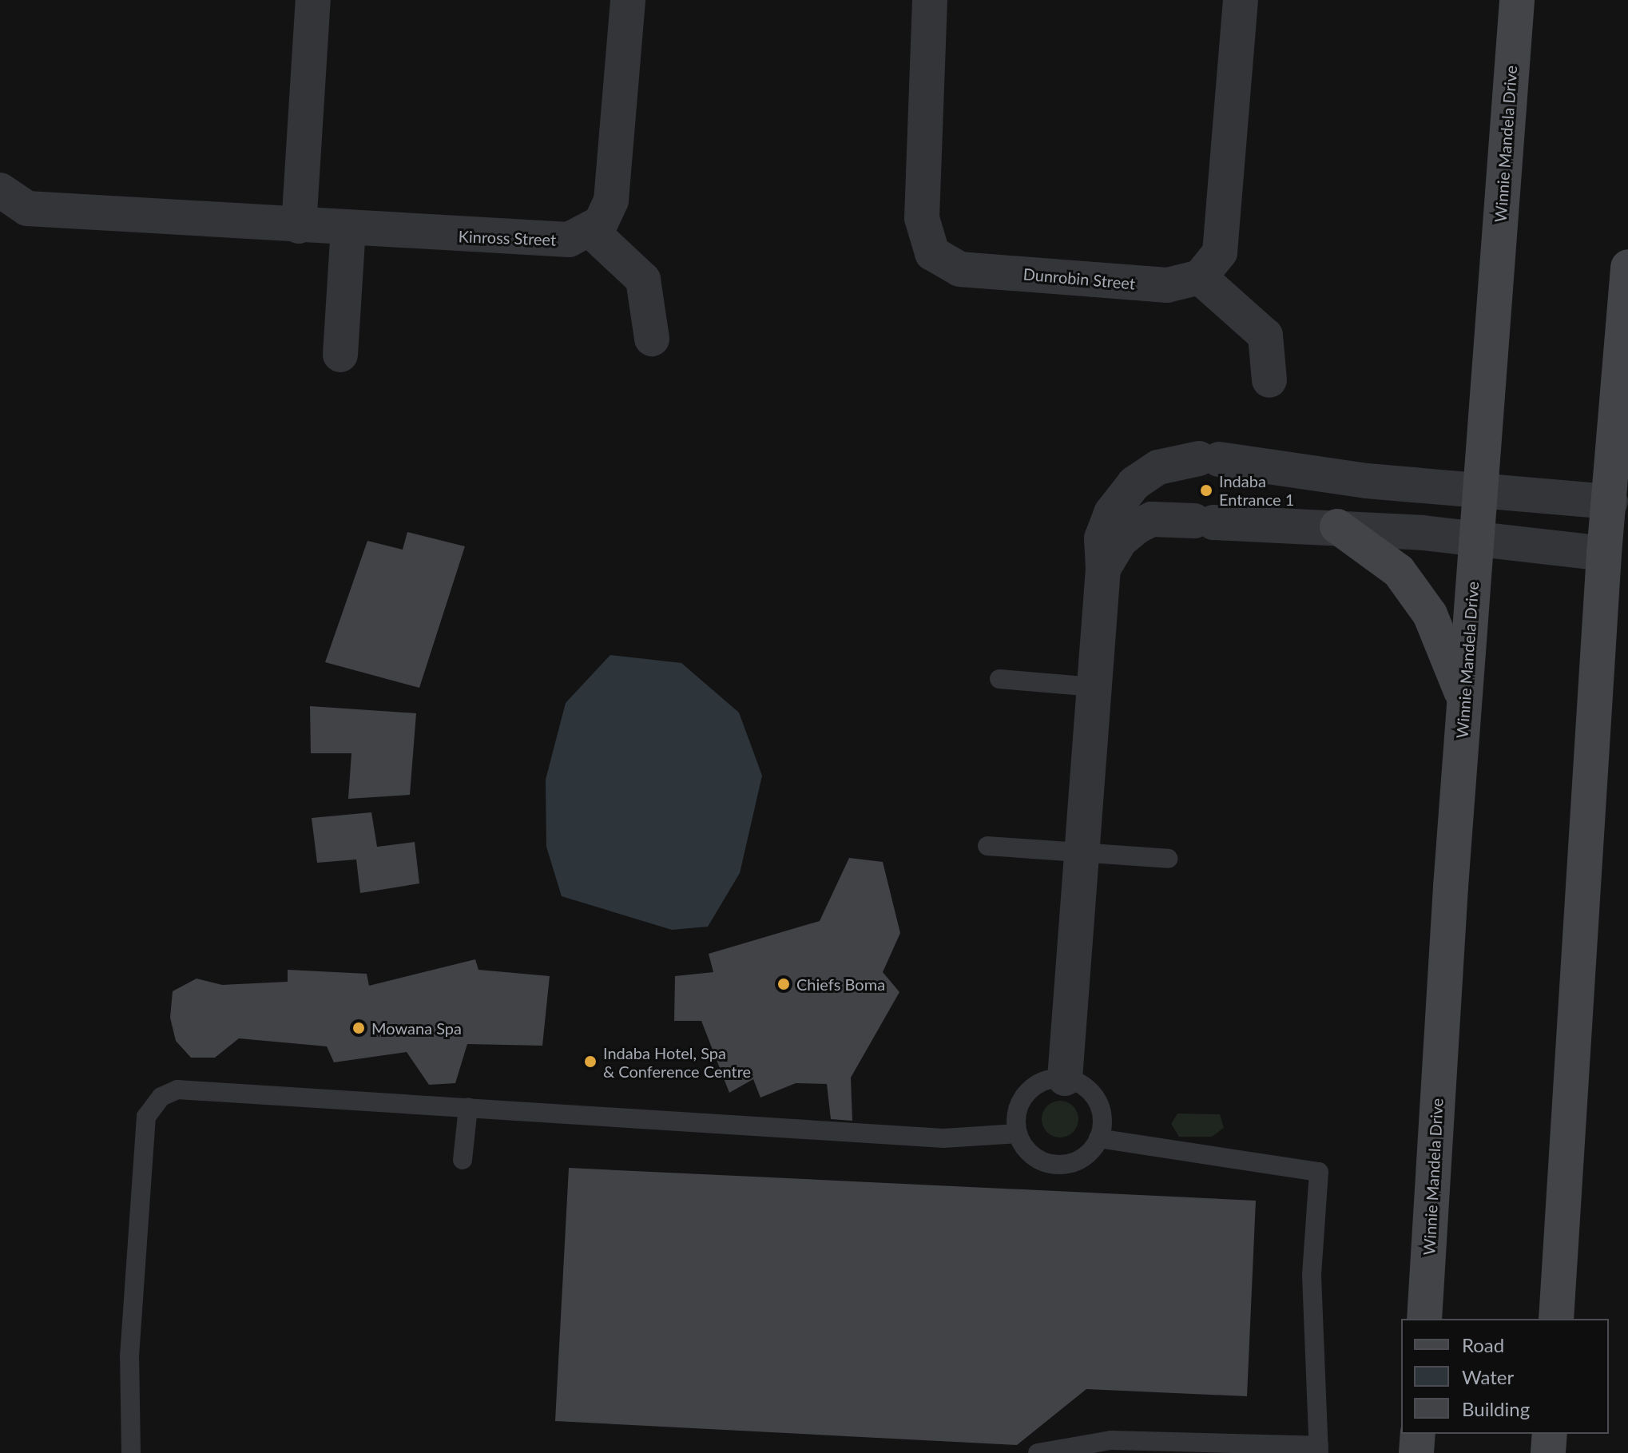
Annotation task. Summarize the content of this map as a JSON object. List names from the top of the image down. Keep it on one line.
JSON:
{"streets":{"main road":["Winnie Mandela Drive"],"street":["Kinross Street","Dunrobin Street"]},"places":["Indaba Entrance 1","Chiefs Boma","Mowana Spa","Indaba Hotel, Spa & Conference Centre"],"legend":["Road","Water","Building"]}
